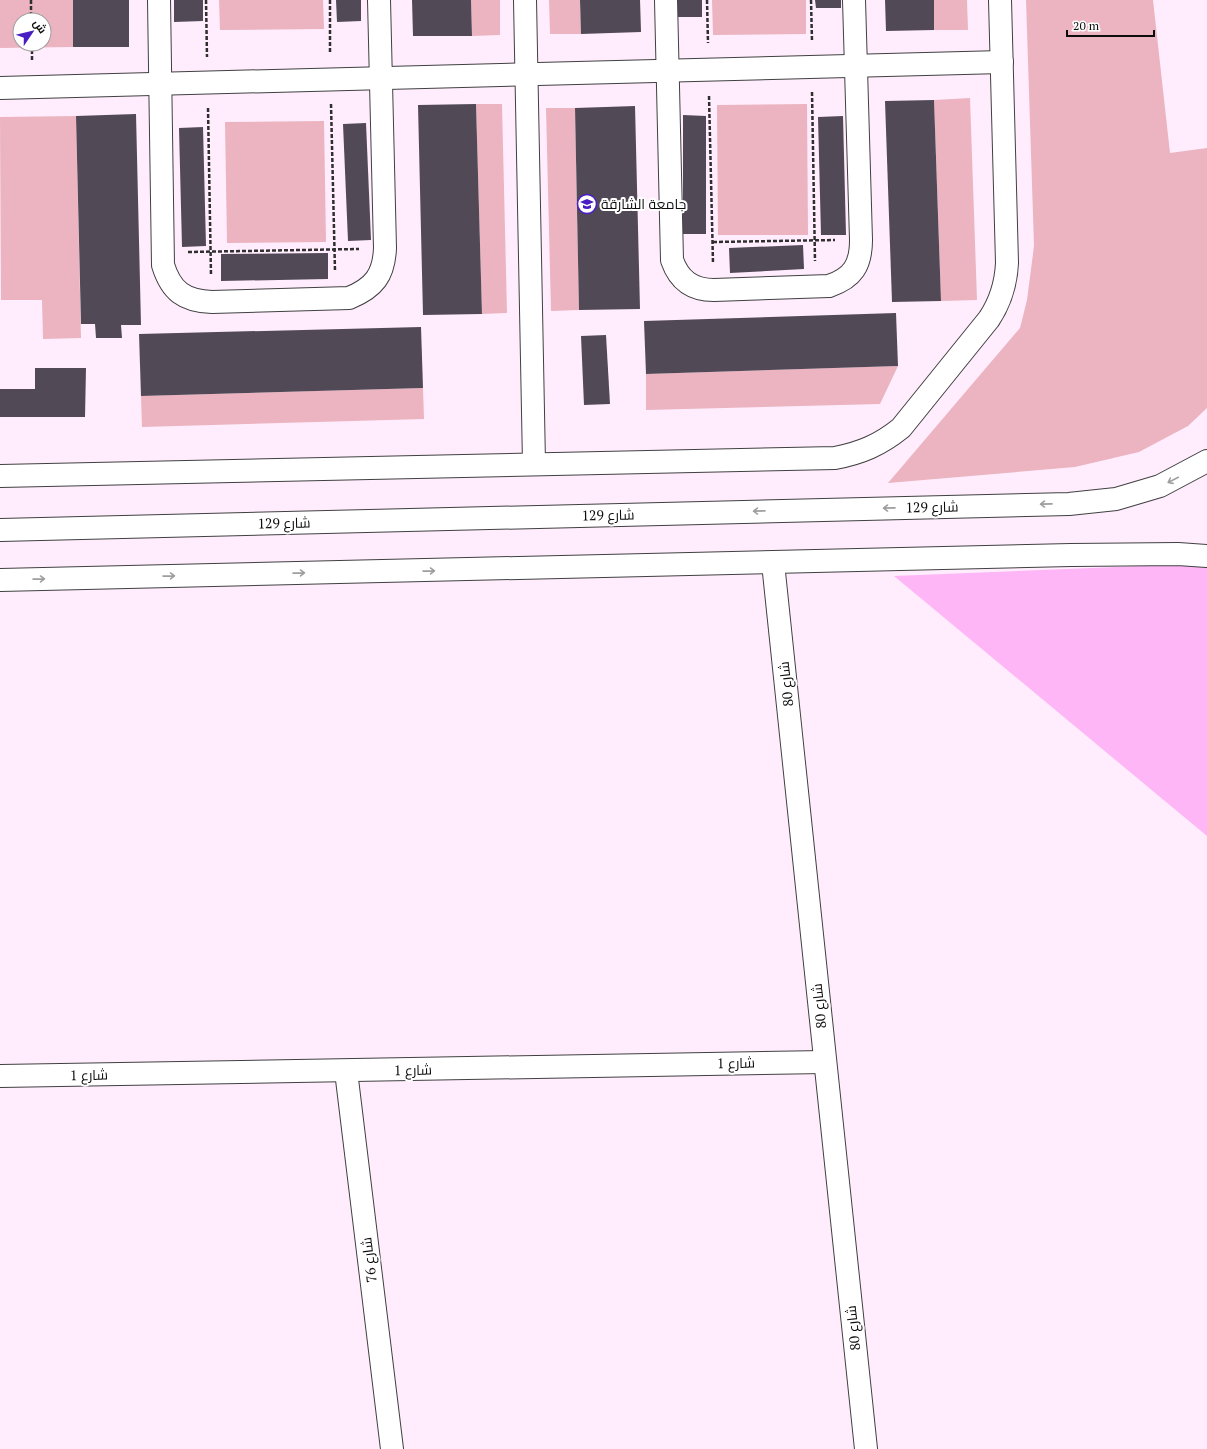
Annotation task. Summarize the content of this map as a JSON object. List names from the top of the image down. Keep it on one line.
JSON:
{"streets":{"street":["شارع 129","شارع 80","شارع 1","شارع 76"]},"crossings":[["شارع 80","شارع 1"],["شارع 1","شارع 76"]],"places":{"school or university":["جامعة الشارقة"]},"scale_bar":"20 m","north":"top right"}
